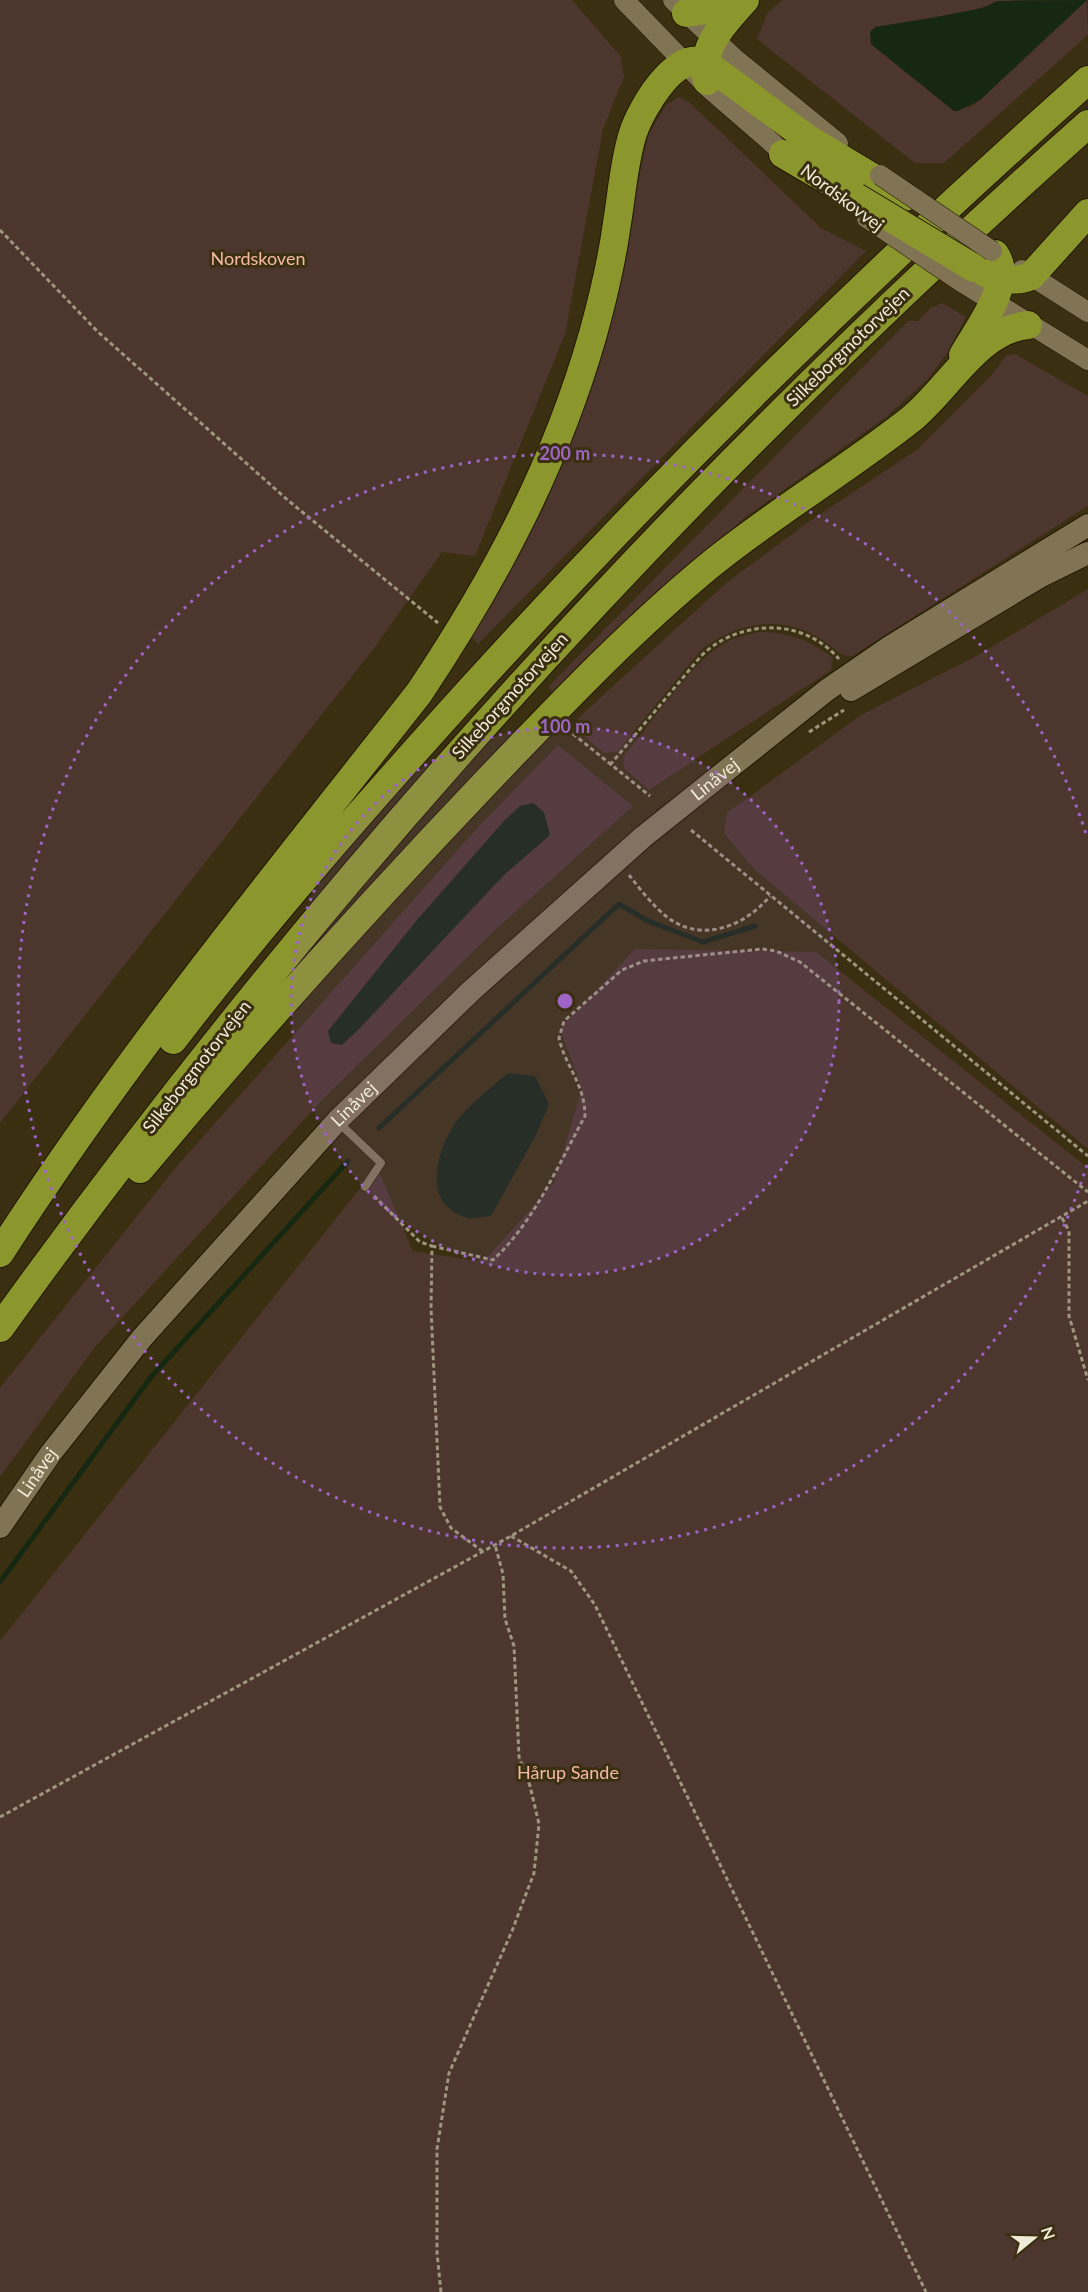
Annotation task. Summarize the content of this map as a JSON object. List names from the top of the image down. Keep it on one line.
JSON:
{"streets":{"highway":["Silkeborgmotorvejen"],"main road":["Linåvej"],"street":["Nordskovvej"]},"parks":["Nordskoven","Hårup Sande"],"north":"right","rings":["200 m","100 m"]}
